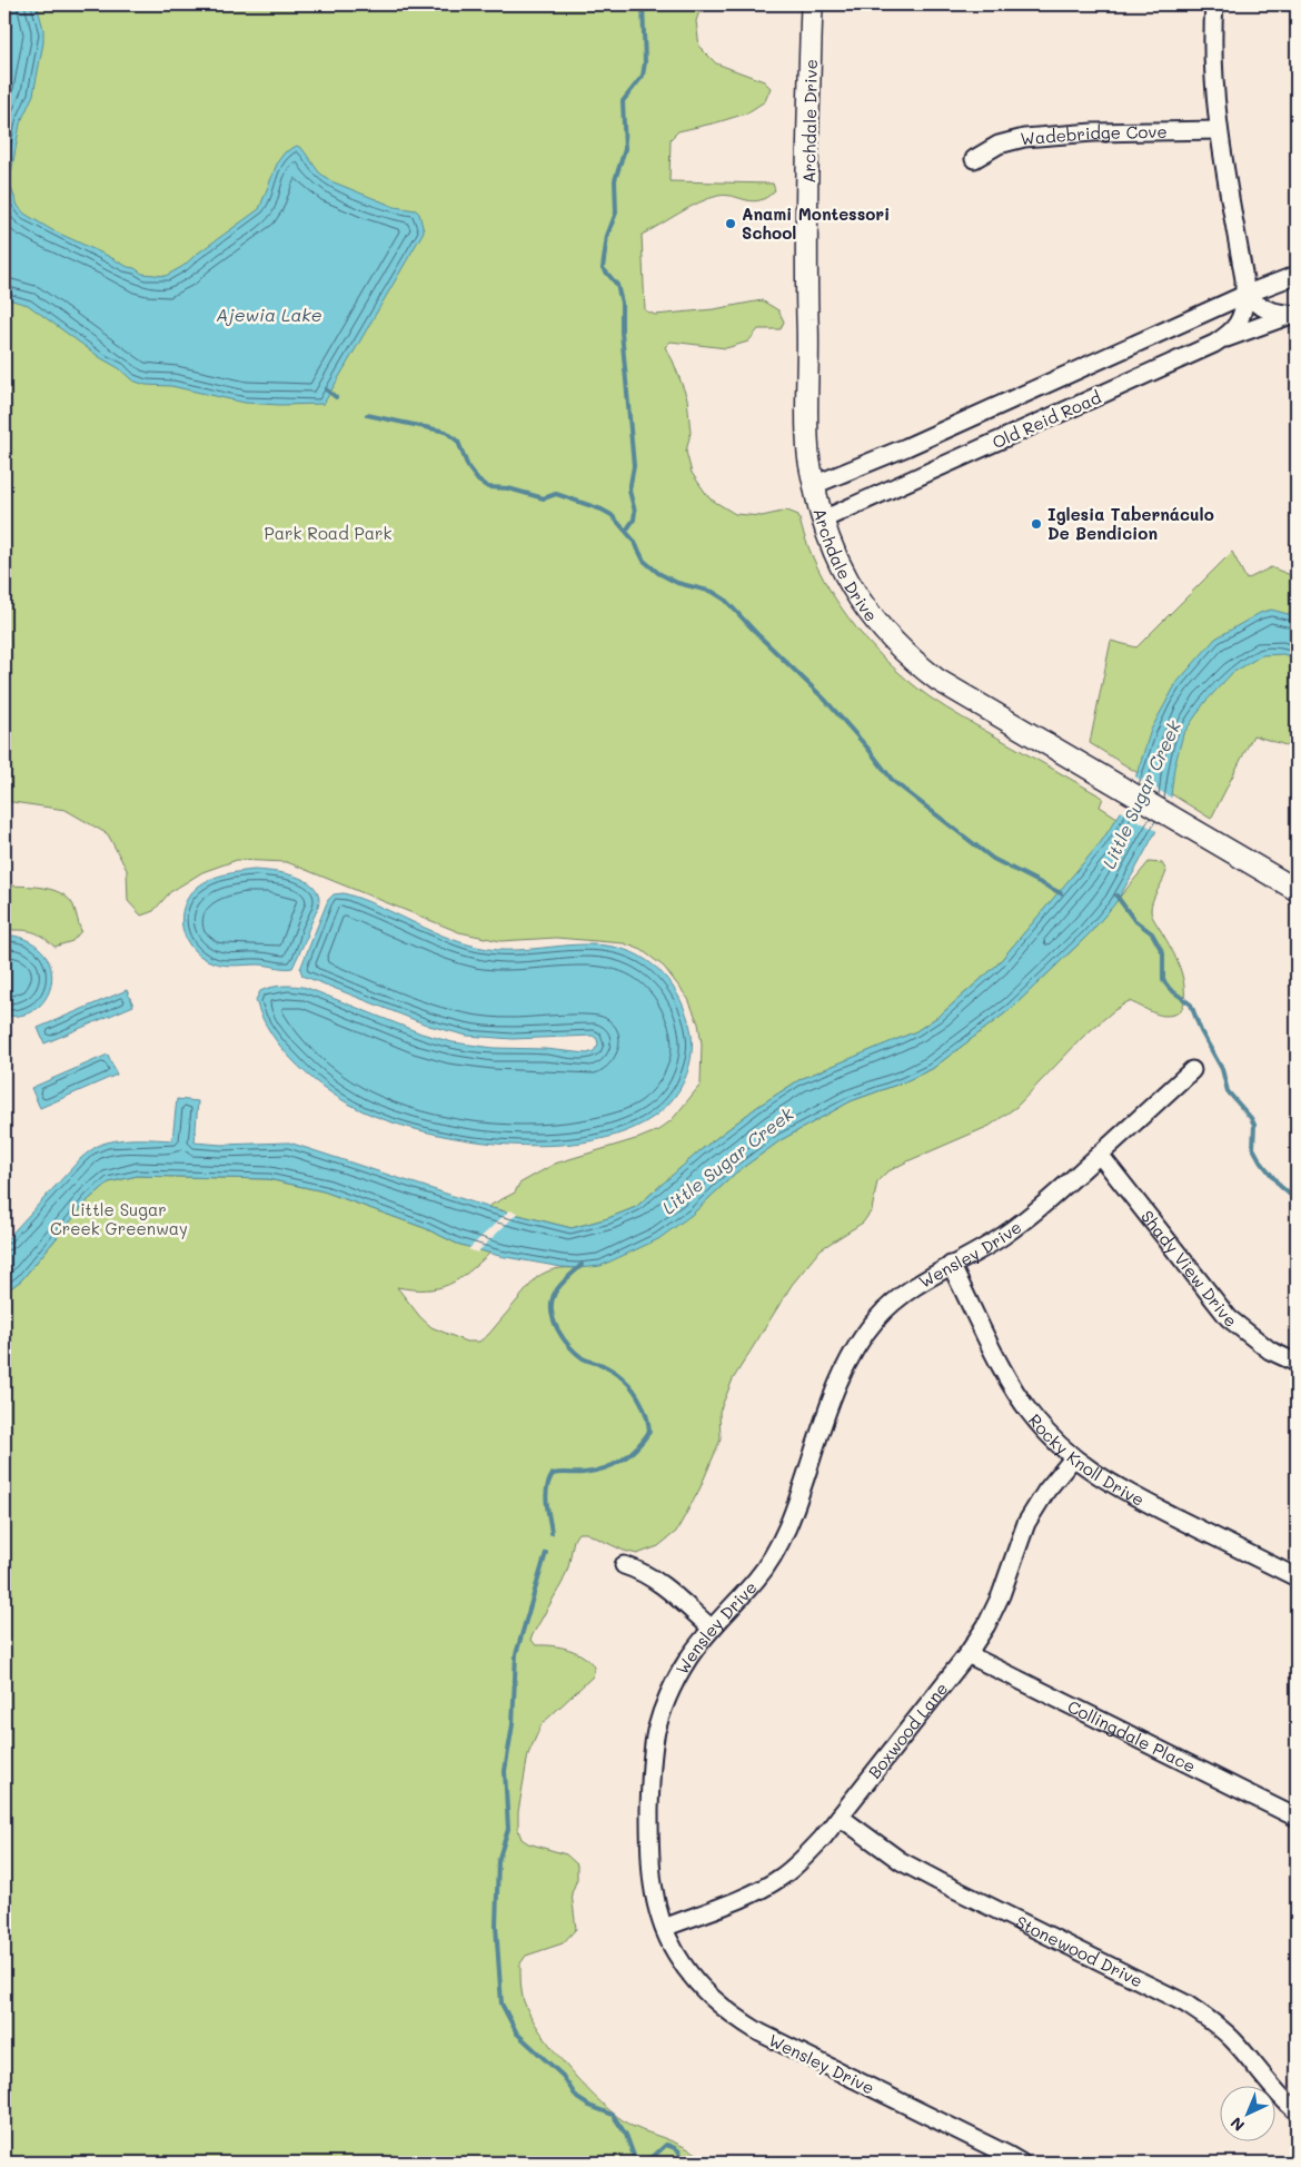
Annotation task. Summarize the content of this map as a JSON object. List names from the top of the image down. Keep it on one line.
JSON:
{"streets":{"street":["Archdale Drive","Wadebridge Cove","Old Reid Road","Wensley Drive","Shady View Drive","Rocky Knoll Drive","Boxwood Lane","Collingdale Place","Stonewood Drive"]},"crossings":[["Archdale Drive","Old Reid Road"],["Wadebridge Cove","Old Reid Road"],["Wensley Drive","Shady View Drive"],["Wensley Drive","Rocky Knoll Drive"],["Wensley Drive","Boxwood Lane"],["Rocky Knoll Drive","Boxwood Lane"],["Boxwood Lane","Collingdale Place"],["Boxwood Lane","Stonewood Drive"]],"water":["Ajewia Lake","Little Sugar Creek"],"parks":["Park Road Park","Little Sugar Creek Greenway"],"places":["Anami Montessori School","Iglesia Tabernáculo De Bendicion"],"north":"bottom left"}
